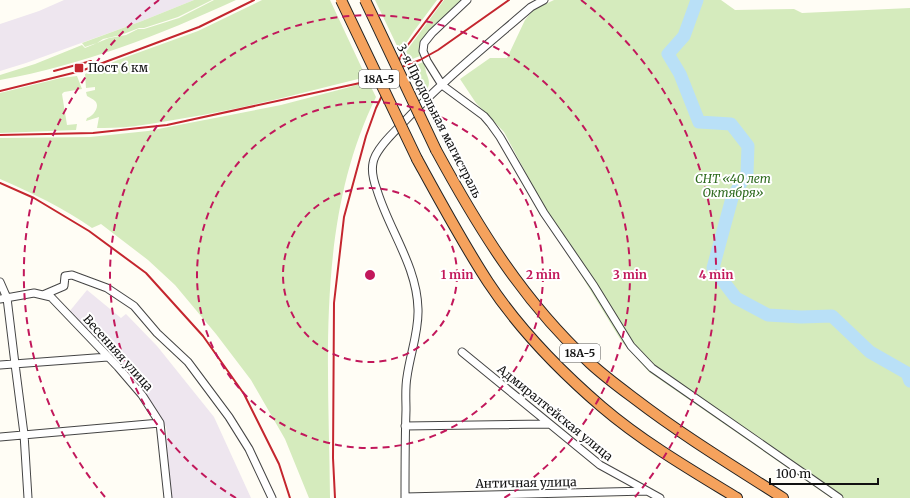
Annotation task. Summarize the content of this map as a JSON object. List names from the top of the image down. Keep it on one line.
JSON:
{"streets":{"highway":["18А-5","3-я Продольная магистраль"],"street":["Весенняя улица","Адмиралтейская улица","Античная улица"]},"crossings":[["Адмиралтейская улица","Античная улица"]],"parks":["СНТ «40 лет Октября»"],"places":{"transit":["Пост 6 км"]},"scale_bar":"100 m","rings":["1 min","2 min","3 min","4 min"]}
